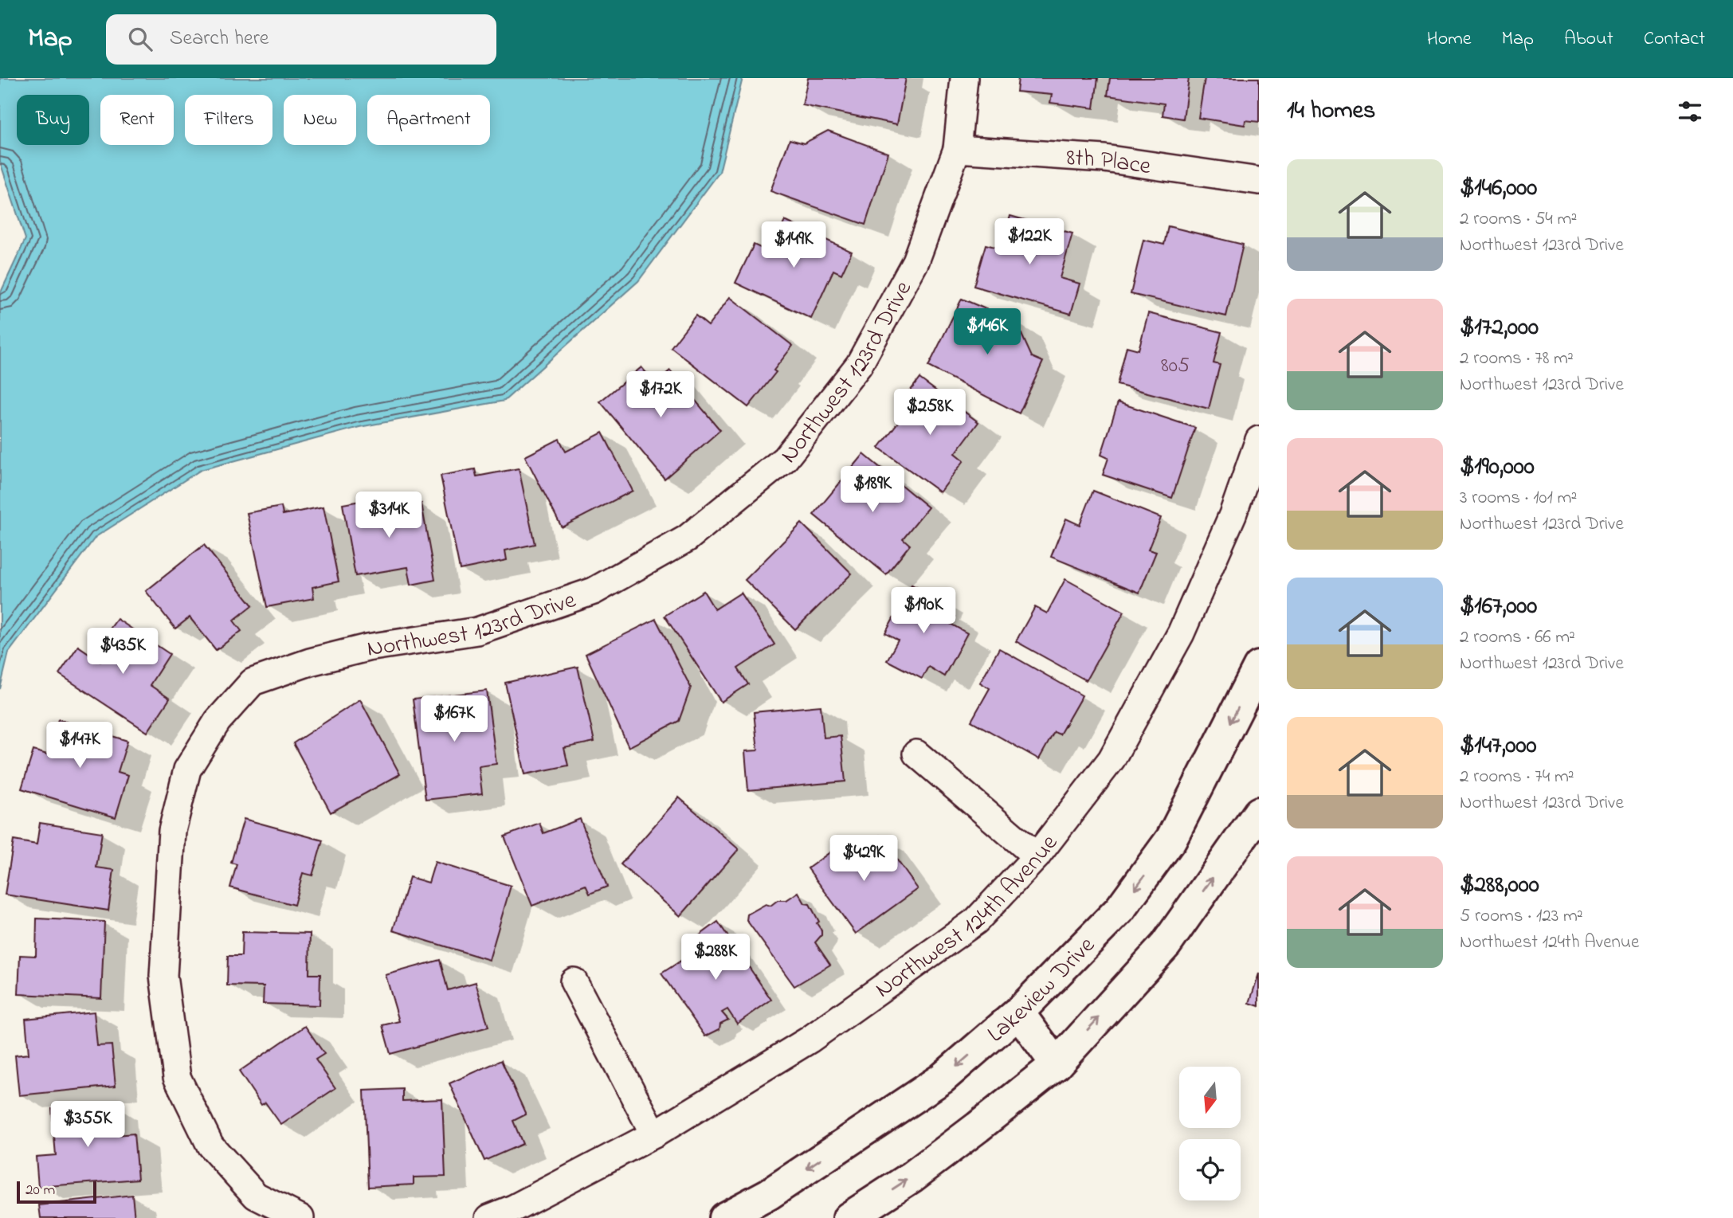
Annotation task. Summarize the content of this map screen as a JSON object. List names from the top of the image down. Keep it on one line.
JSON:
{"streets":{"street":["8th Place","Northwest 123rd Drive","Northwest 124th Avenue","Lakeview Drive"]},"crossings":[["8th Place","Northwest 123rd Drive"]],"house_numbers":["805"],"scale_bar":"20 m","north":"bottom","page":{"header":"Map","search":"Search here","nav":["Home","Map","About","Contact"],"heading":"14 homes","chip":["Buy","Rent","Filters","New","Apartment"],"list":[{"name":"$146,000","note":"2 rooms · 54 m² · Northwest 123rd Drive"},{"name":"$172,000","note":"2 rooms · 78 m² · Northwest 123rd Drive"},{"name":"$190,000","note":"3 rooms · 101 m² · Northwest 123rd Drive"},{"name":"$167,000","note":"2 rooms · 66 m² · Northwest 123rd Drive"},{"name":"$147,000","note":"2 rooms · 74 m² · Northwest 123rd Drive"},{"name":"$288,000","note":"5 rooms · 123 m² · Northwest 124th Avenue"}],"price":["$122K","$149K","$146K","$172K","$258K","$189K","$314K","$190K","$435K","$167K","$147K","$429K","$288K","$355K"],"scale":"20 m"}}
